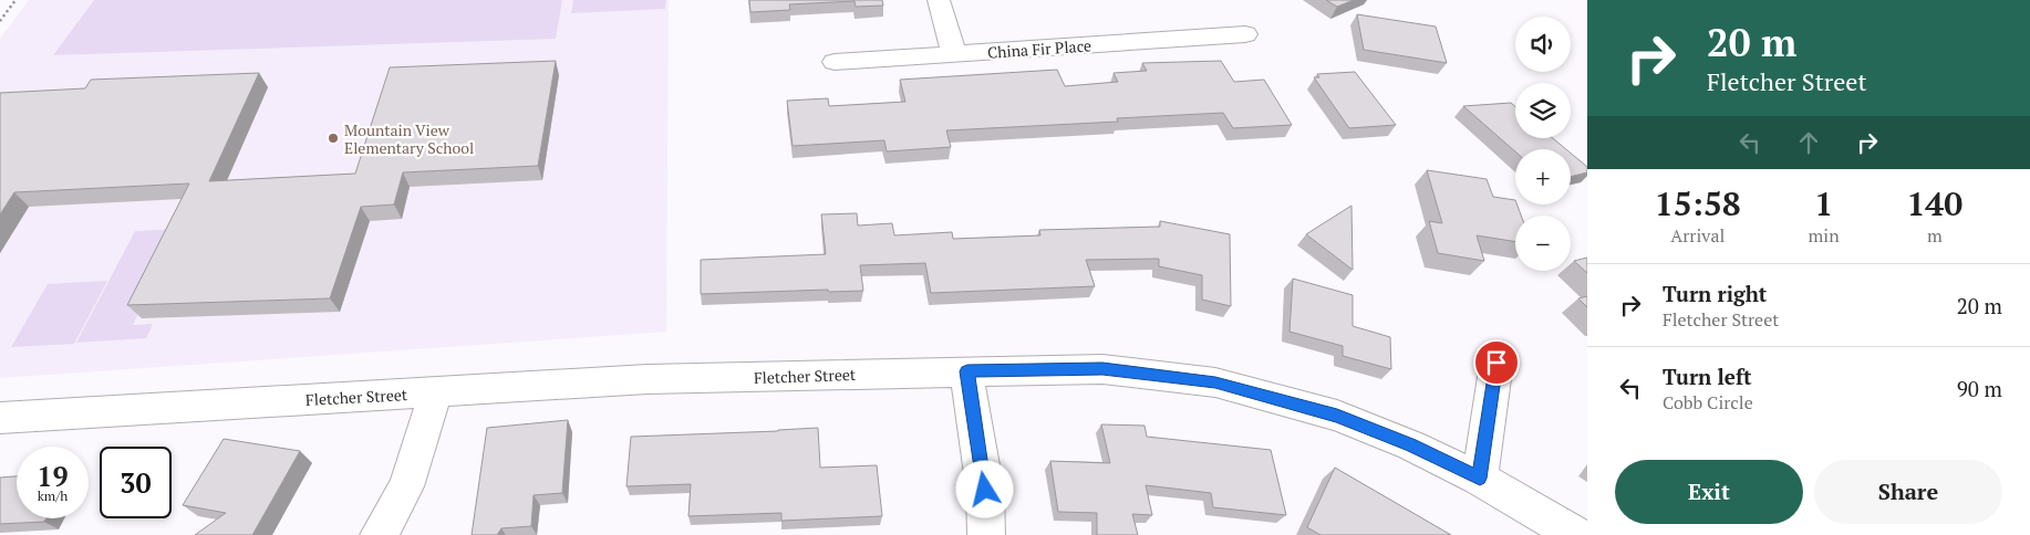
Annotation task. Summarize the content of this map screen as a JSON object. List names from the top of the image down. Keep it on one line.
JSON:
{"streets":{"street":["China Fir Place","Fletcher Street"]},"places":["Mountain View Elementary School"],"page":{"turn":["20 m","Fletcher Street"],"map_buttons":["+","−"],"eta":["15:58","Arrival","1","min","140","m"],"list":[{"name":"Turn right","note":"Fletcher Street","value":"20 m"},{"name":"Turn left","note":"Cobb Circle","value":"90 m"}],"speed":"19 km/h","limit":"30","buttons":["Exit","Share"]}}
